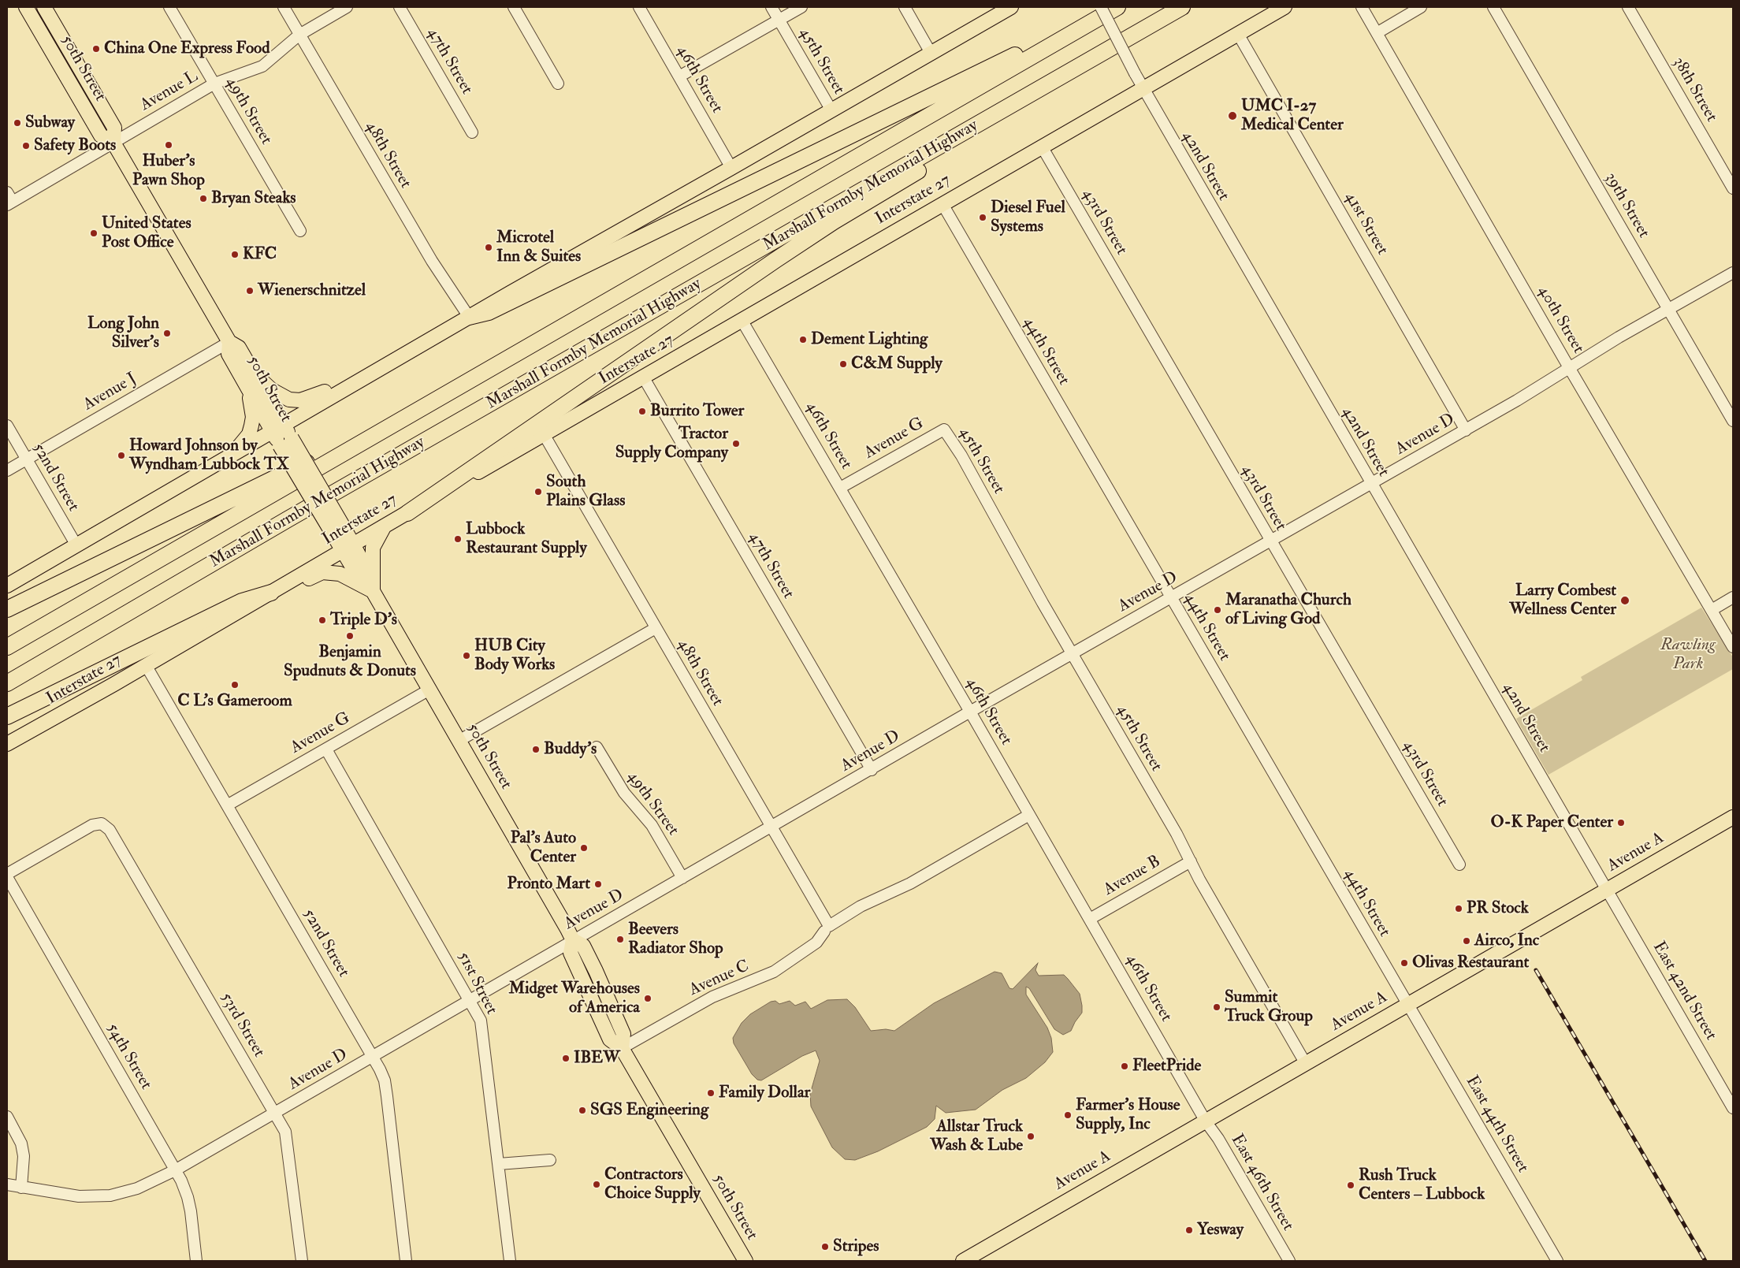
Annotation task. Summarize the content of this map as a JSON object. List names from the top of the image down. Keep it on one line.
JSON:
{"streets":{"highway":["Marshall Formby Memorial Highway"],"main road":["50th Street","Interstate 27","Avenue A"],"street":["47th Street","45th Street","46th Street","38th Street","Avenue L","49th Street","48th Street","42nd Street","39th Street","43rd Street","41st Street","40th Street","44th Street","Avenue J","Avenue D","Avenue G","52nd Street","Avenue B","Avenue C","51st Street","East 42nd Street","53rd Street","54th Street","East 44th Street","East 46th Street"]},"crossings":[["47th Street","Interstate 27"],["47th Street","Avenue D"],["45th Street","Avenue D"],["45th Street","Avenue G"],["45th Street","Avenue A"],["45th Street","Avenue B"],["50th Street","Avenue L"],["50th Street","Interstate 27"],["50th Street","Avenue J"],["50th Street","Avenue D"],["50th Street","Avenue G"],["50th Street","Avenue C"],["46th Street","Interstate 27"],["46th Street","Avenue D"],["46th Street","Avenue G"],["46th Street","Avenue A"],["46th Street","Avenue B"],["46th Street","Avenue C"],["46th Street","East 46th Street"],["Avenue L","49th Street"],["Avenue L","48th Street"],["49th Street","Avenue D"],["48th Street","Interstate 27"],["48th Street","Avenue D"],["48th Street","Avenue C"],["42nd Street","Interstate 27"],["42nd Street","Avenue D"],["42nd Street","Avenue A"],["42nd Street","East 42nd Street"],["Interstate 27","43rd Street"],["Interstate 27","41st Street"],["Interstate 27","44th Street"],["Interstate 27","52nd Street"],["39th Street","Avenue D"],["43rd Street","Avenue D"],["41st Street","Avenue D"],["40th Street","Avenue D"],["44th Street","Avenue D"],["44th Street","Avenue A"],["44th Street","East 44th Street"],["Avenue J","52nd Street"],["Avenue D","52nd Street"],["Avenue D","51st Street"],["Avenue D","53rd Street"],["Avenue D","54th Street"],["Avenue G","52nd Street"],["Avenue G","51st Street"],["Avenue A","East 42nd Street"],["Avenue A","East 44th Street"],["Avenue A","East 46th Street"]],"parks":["Rawling Park"],"places":["China One Express Food","UMC I-27 Medical Center","Subway","Huber's Pawn Shop","Safety Boots","Bryan Steaks","Diesel Fuel Systems","United States Post Office","Microtel Inn & Suites","KFC","Wienerschnitzel","Long John Silver's","Dement Lighting","C&M Supply","Burrito Tower","Tractor Supply Company","Howard Johnson by Wyndham Lubbock TX","South Plains Glass","Lubbock Restaurant Supply","Larry Combest Wellness Center","Maranatha Church of Living God","Triple D's","Benjamin Spudnuts & Donuts","HUB City Body Works","C L's Gameroom","Buddy's","O-K Paper Center","Pal's Auto Center","Pronto Mart","PR Stock","Beevers Radiator Shop","Airco, Inc","Olivas Restaurant","Midget Warehouses of America","Summit Truck Group","IBEW","FleetPride","Family Dollar","SGS Engineering","Farmer's House Supply, Inc","Allstar Truck Wash & Lube","Contractors Choice Supply","Rush Truck Centers – Lubbock","Yesway","Stripes"]}
